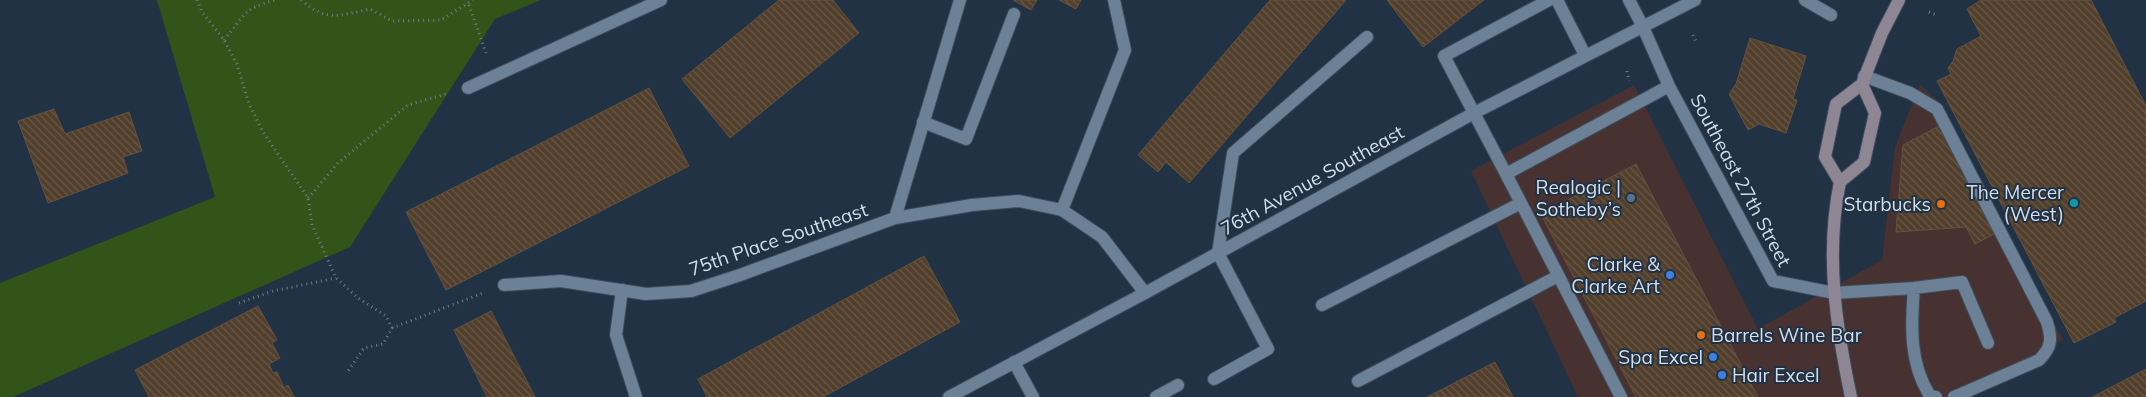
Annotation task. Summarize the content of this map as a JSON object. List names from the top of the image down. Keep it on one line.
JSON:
{"streets":{"street":["76th Avenue Southeast","Southeast 27th Street","75th Place Southeast"]},"crossings":[["76th Avenue Southeast","Southeast 27th Street"]],"places":["Realogic | Sotheby’s","The Mercer (West)","Starbucks","Clarke & Clarke Art","Barrels Wine Bar","Spa Excel","Hair Excel"]}
